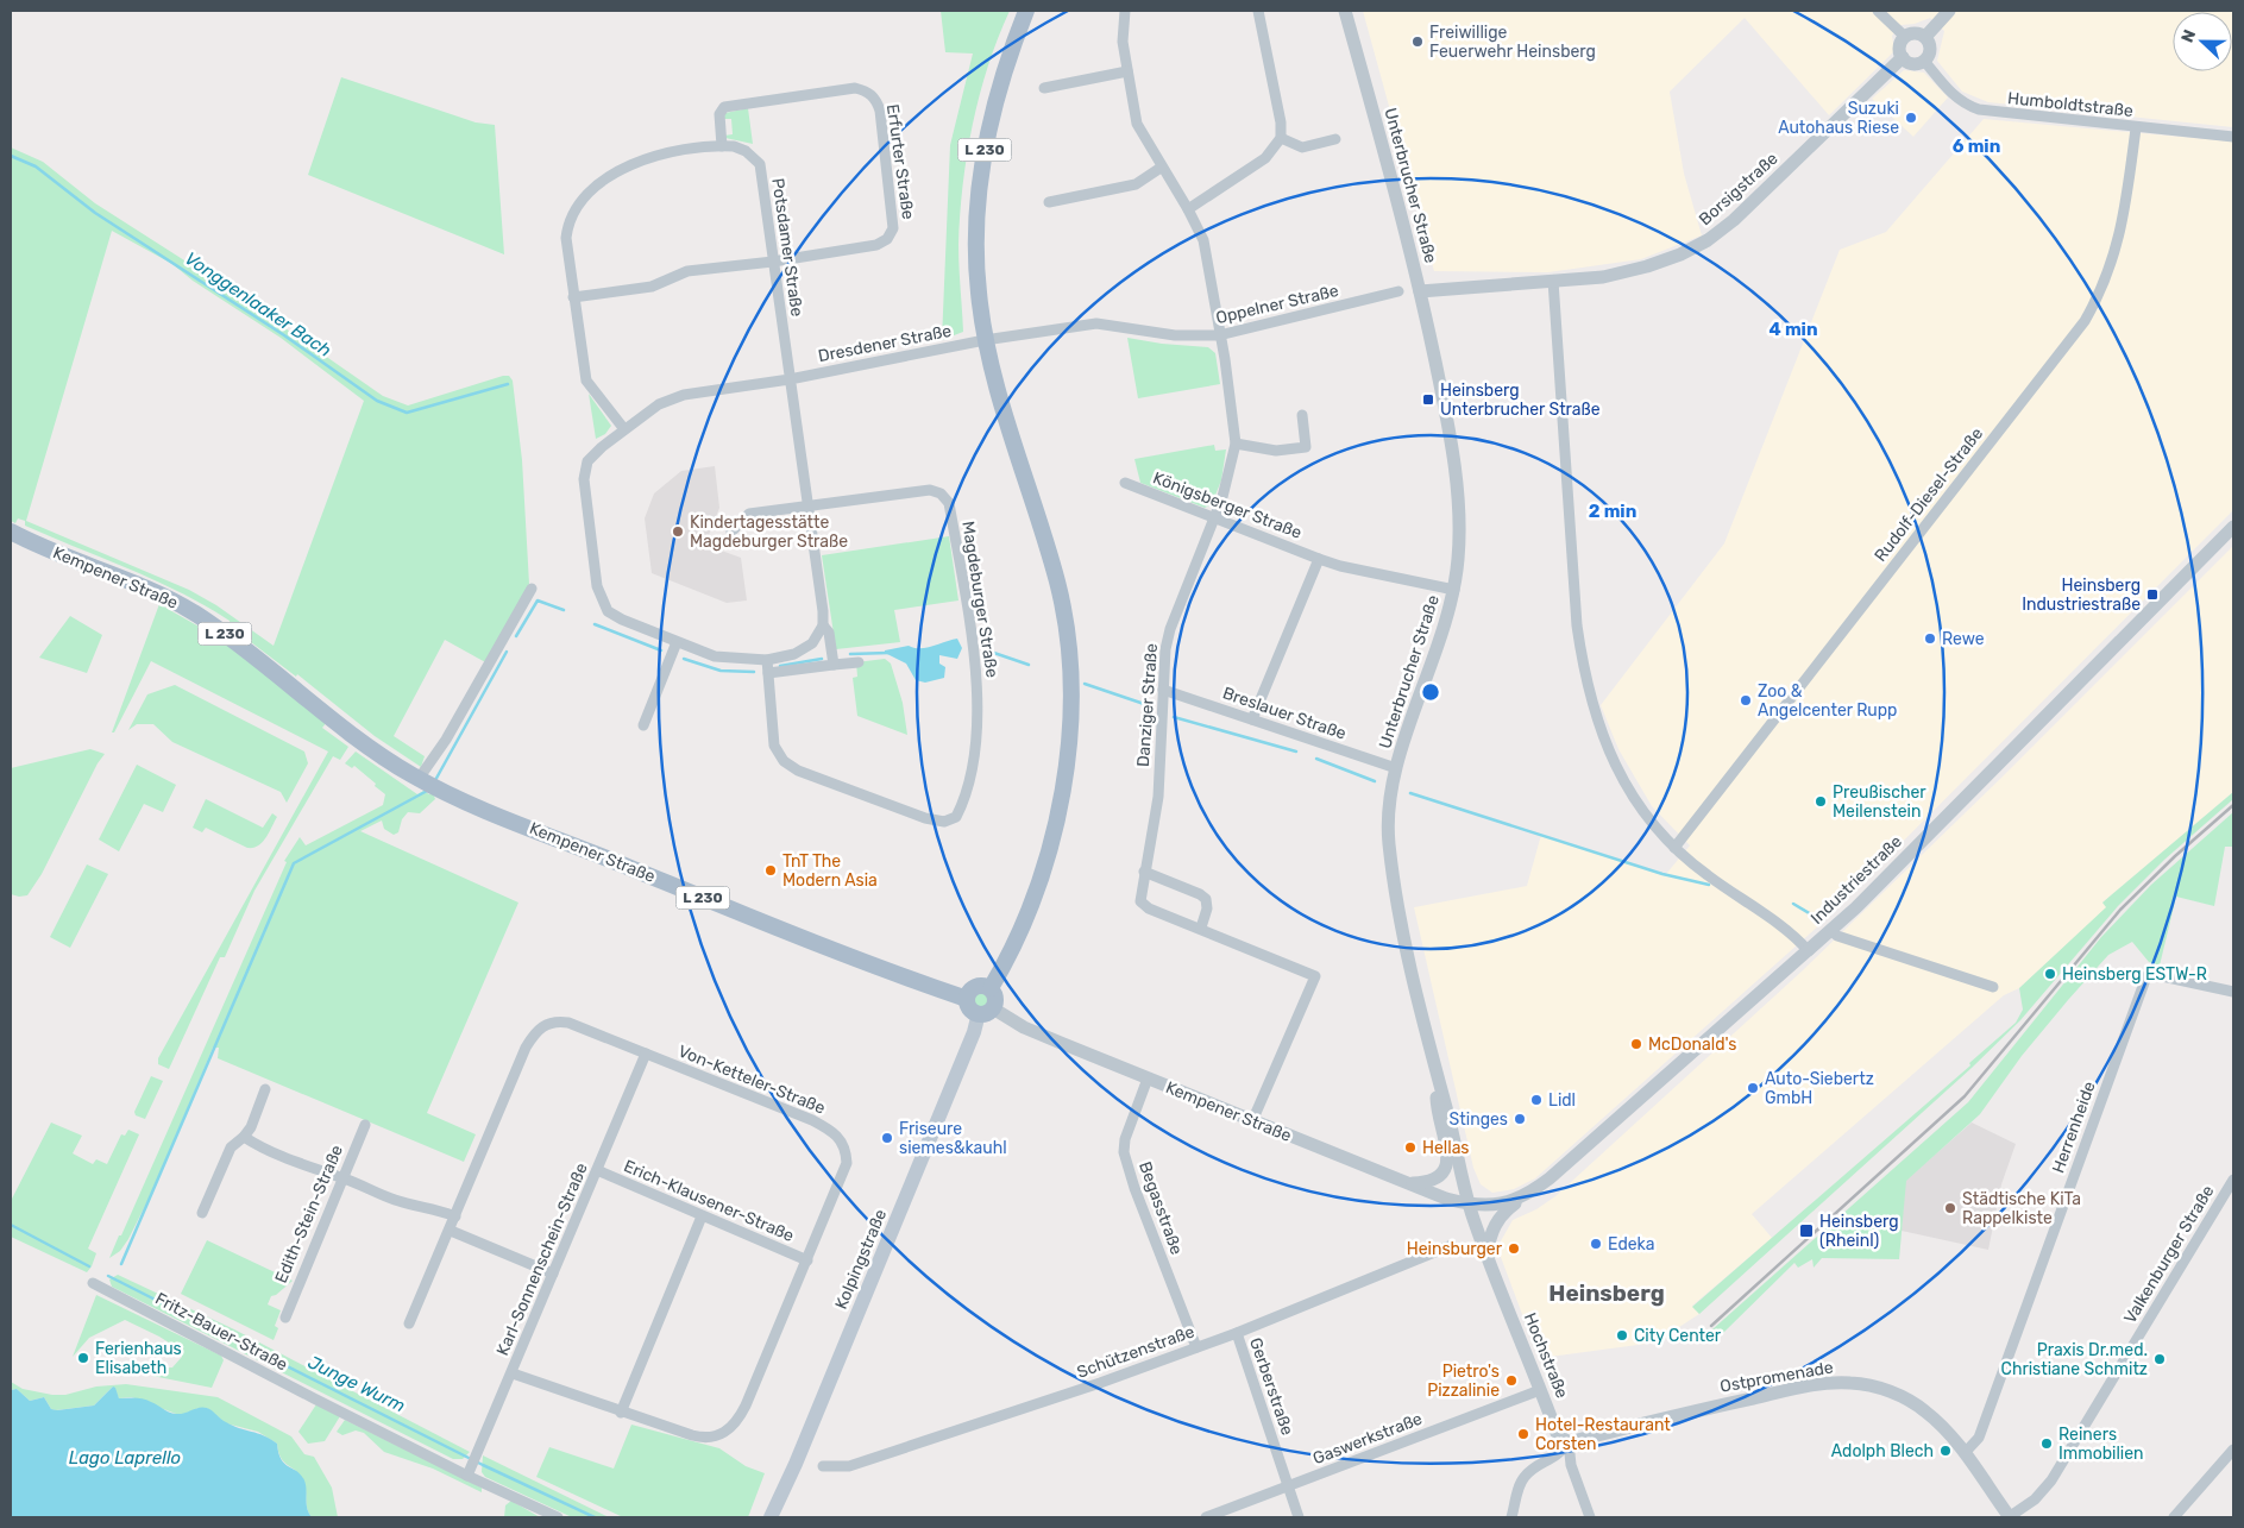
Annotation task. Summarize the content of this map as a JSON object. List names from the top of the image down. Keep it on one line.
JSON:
{"streets":{"main road":["L 230","Kempener Straße","Kolpingstraße"],"street":["Humboldtstraße","Erfurter Straße","Unterbrucher Straße","Borsigstraße","Potsdamer Straße","Oppelner Straße","Dresdener Straße","Rudolf-Diesel-Straße","Königsberger Straße","Magdeburger Straße","Danziger Straße","Breslauer Straße","Industriestraße","Von-Ketteler-Straße","Herrenheide","Erich-Klausener-Straße","Begasstraße","Edith-Stein-Straße","Valkenburger Straße","Karl-Sonnenschein-Straße","Fritz-Bauer-Straße","Schützenstraße","Hochstraße","Ostpromenade","Gerberstraße","Gaswerkstraße"]},"crossings":[["Humboldtstraße","Borsigstraße"],["Humboldtstraße","Rudolf-Diesel-Straße"],["L 230","Oppelner Straße"],["L 230","Dresdener Straße"],["L 230","Kempener Straße"],["L 230","Kolpingstraße"],["Erfurter Straße","Potsdamer Straße"],["Unterbrucher Straße","Borsigstraße"],["Unterbrucher Straße","Königsberger Straße"],["Unterbrucher Straße","Kempener Straße"],["Unterbrucher Straße","Breslauer Straße"],["Unterbrucher Straße","Industriestraße"],["Unterbrucher Straße","Hochstraße"],["Potsdamer Straße","Dresdener Straße"],["Oppelner Straße","Dresdener Straße"],["Oppelner Straße","Danziger Straße"],["Dresdener Straße","Magdeburger Straße"],["Königsberger Straße","Danziger Straße"],["Kempener Straße","Danziger Straße"],["Kempener Straße","Industriestraße"],["Kempener Straße","Begasstraße"],["Kempener Straße","Kolpingstraße"],["Kempener Straße","Hochstraße"],["Danziger Straße","Breslauer Straße"],["Industriestraße","Hochstraße"],["Von-Ketteler-Straße","Erich-Klausener-Straße"],["Von-Ketteler-Straße","Karl-Sonnenschein-Straße"],["Herrenheide","Ostpromenade"],["Erich-Klausener-Straße","Karl-Sonnenschein-Straße"],["Begasstraße","Schützenstraße"],["Valkenburger Straße","Ostpromenade"],["Karl-Sonnenschein-Straße","Fritz-Bauer-Straße"],["Schützenstraße","Gerberstraße"],["Hochstraße","Ostpromenade"],["Hochstraße","Gaswerkstraße"],["Gerberstraße","Gaswerkstraße"]],"districts":["Heinsberg"],"water":["Vonggenlaaker Bach","Junge Wurm","Lago Laprello"],"places":{"other":["Freiwillige Feuerwehr Heinsberg","Suzuki Autohaus Riese","Kindertagesstätte Magdeburger Straße","Rewe","Zoo & Angelcenter Rupp","Preußischer Meilenstein","TnT The Modern Asia","Heinsberg ESTW-R","McDonald's","Auto-Siebertz GmbH","Lidl","Stinges","Friseure siemes&kauhl","Hellas","Städtische KiTa Rappelkiste","Edeka","Heinsburger","City Center","Ferienhaus Elisabeth","Praxis Dr.med. Christiane Schmitz","Pietro's Pizzalinie","Hotel-Restaurant Corsten","Reiners Immobilien","Adolph Blech"],"transit":["Heinsberg Unterbrucher Straße","Heinsberg Industriestraße","Heinsberg (Rheinl)"]},"north":"left","rings":["6 min","4 min","2 min"]}
